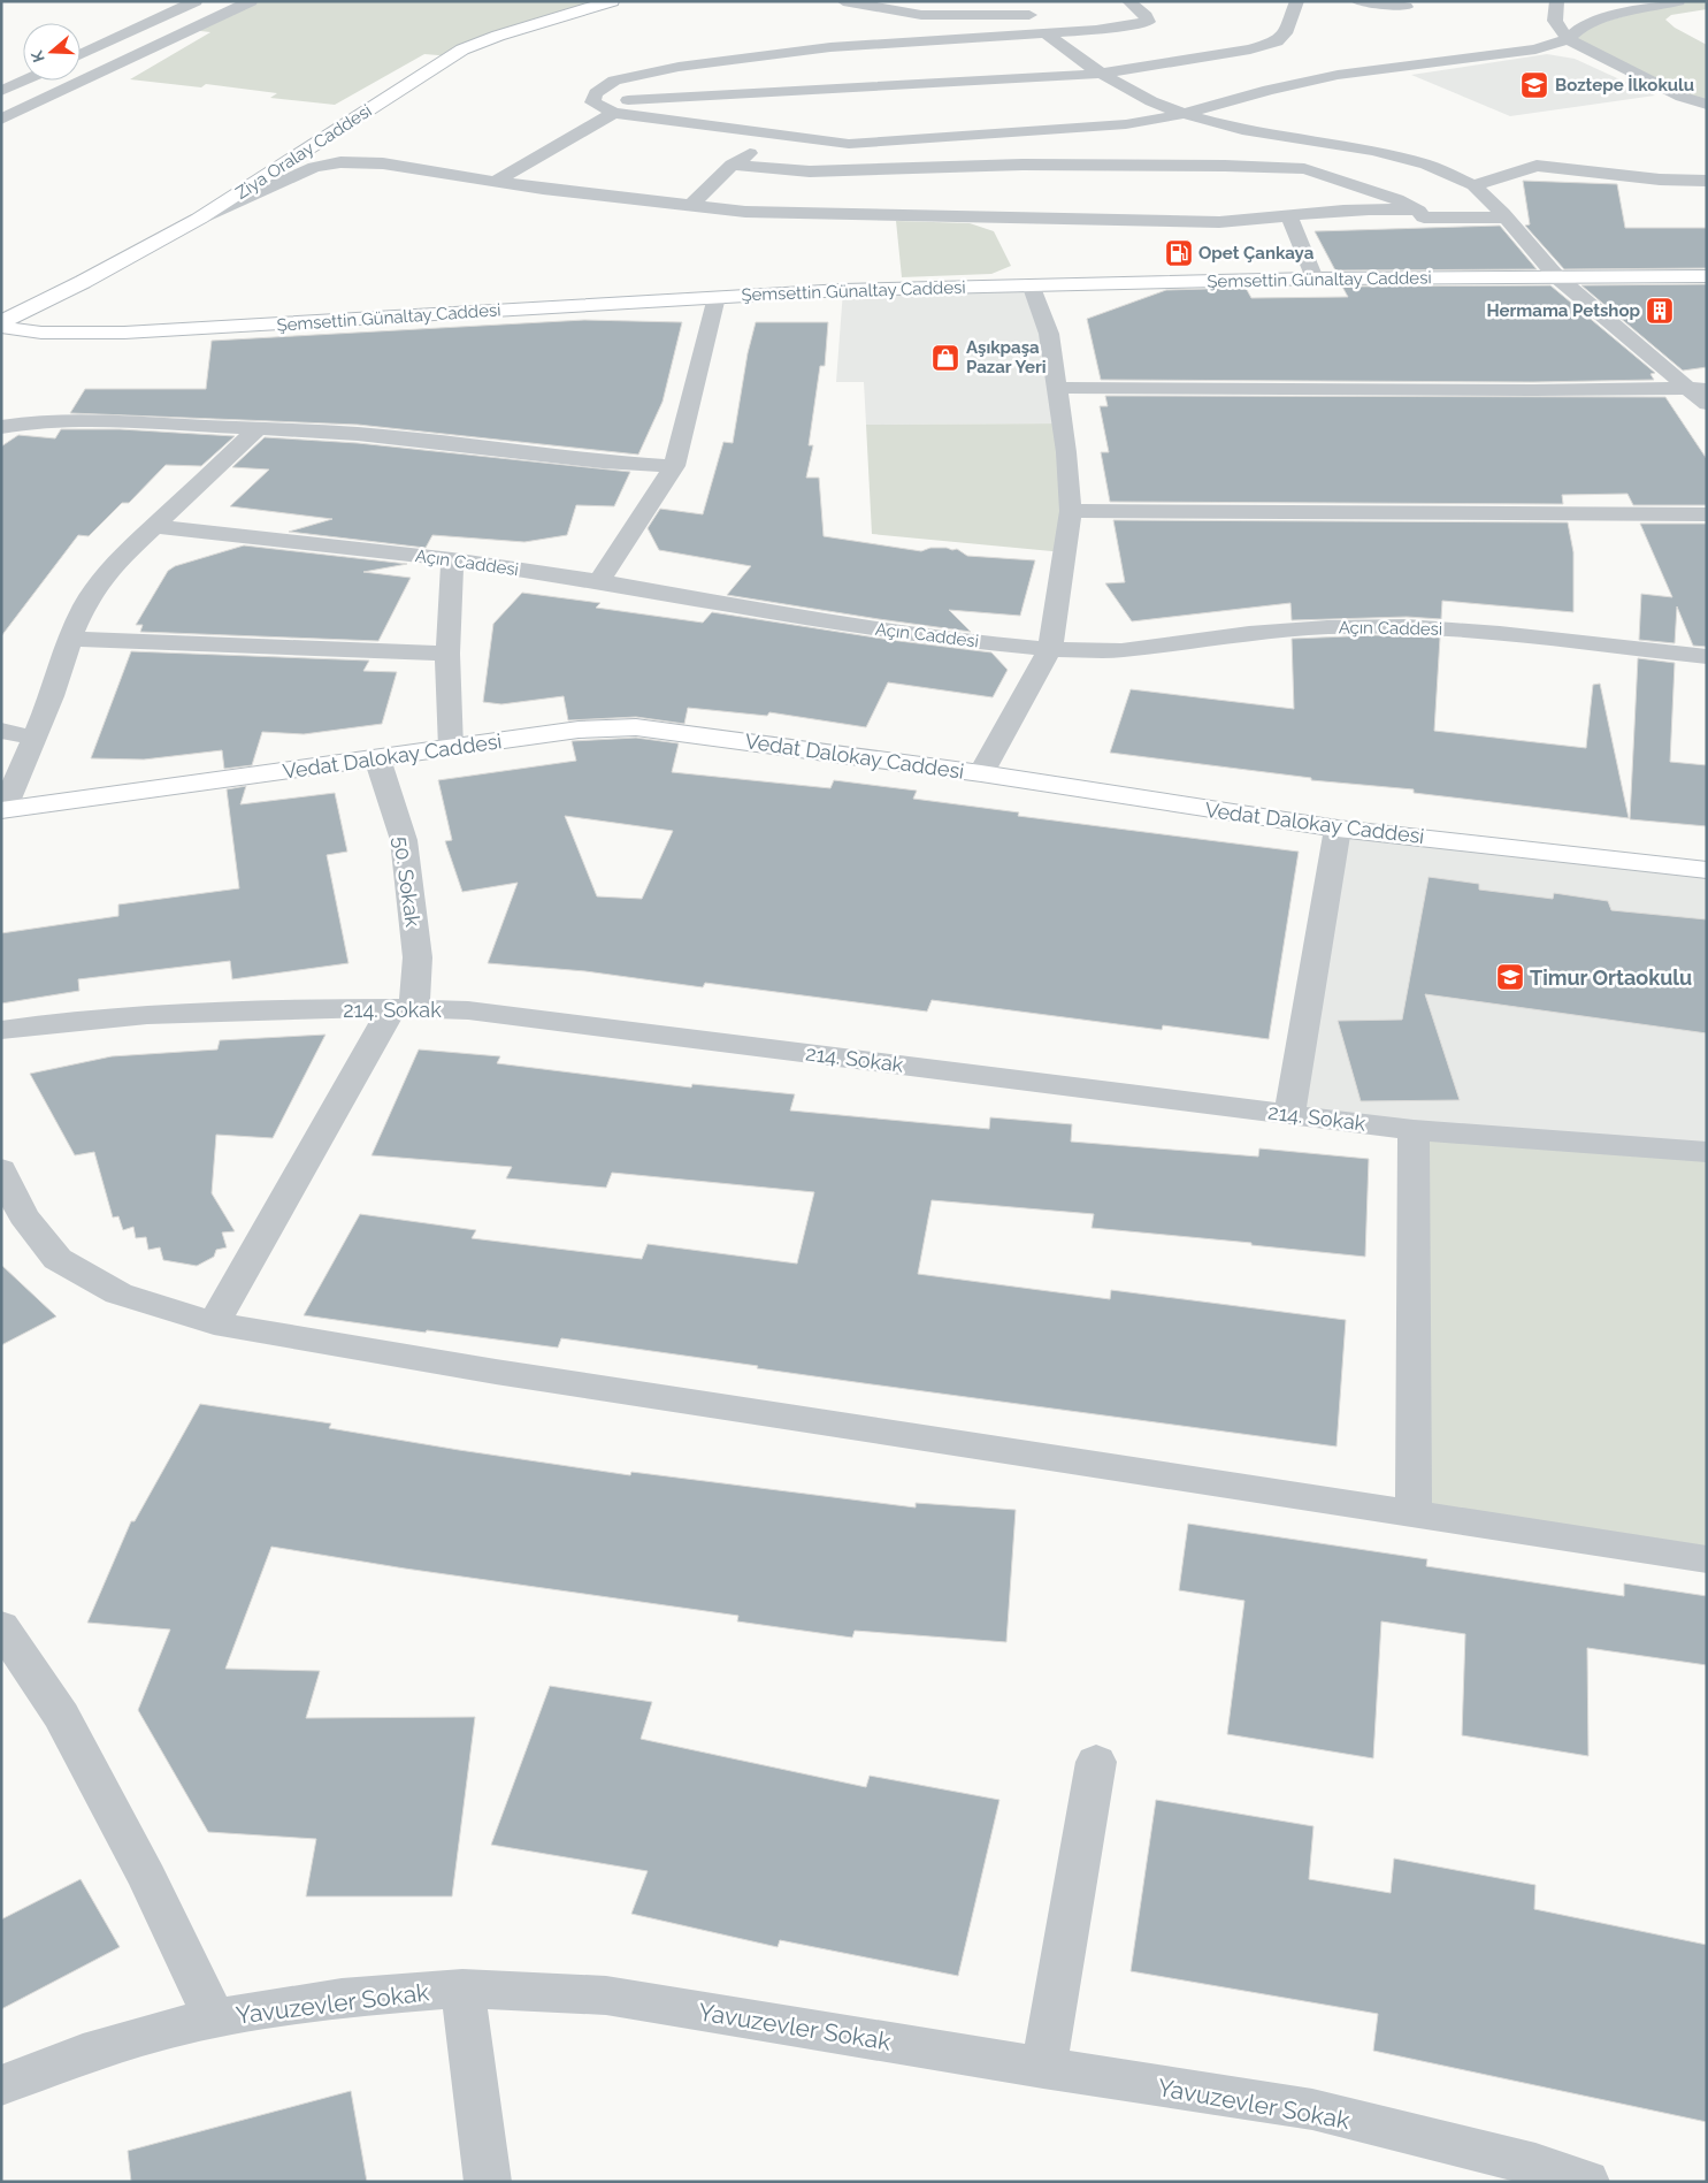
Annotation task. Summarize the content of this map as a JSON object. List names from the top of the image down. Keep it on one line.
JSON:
{"streets":{"street":["Ziya Oralay Caddesi","Şemsettin Günaltay Caddesi","Açın Caddesi","Vedat Dalokay Caddesi","50. Sokak","214. Sokak","Yavuzevler Sokak"]},"crossings":[["Vedat Dalokay Caddesi","50. Sokak"],["50. Sokak","214. Sokak"]],"places":{"school or university":["Boztepe İlkokulu","Timur Ortaokulu"],"fuel station":["Opet Çankaya"],"building":["Hermama Petshop"],"shop":["Aşıkpaşa Pazar Yeri"]},"north":"left"}
